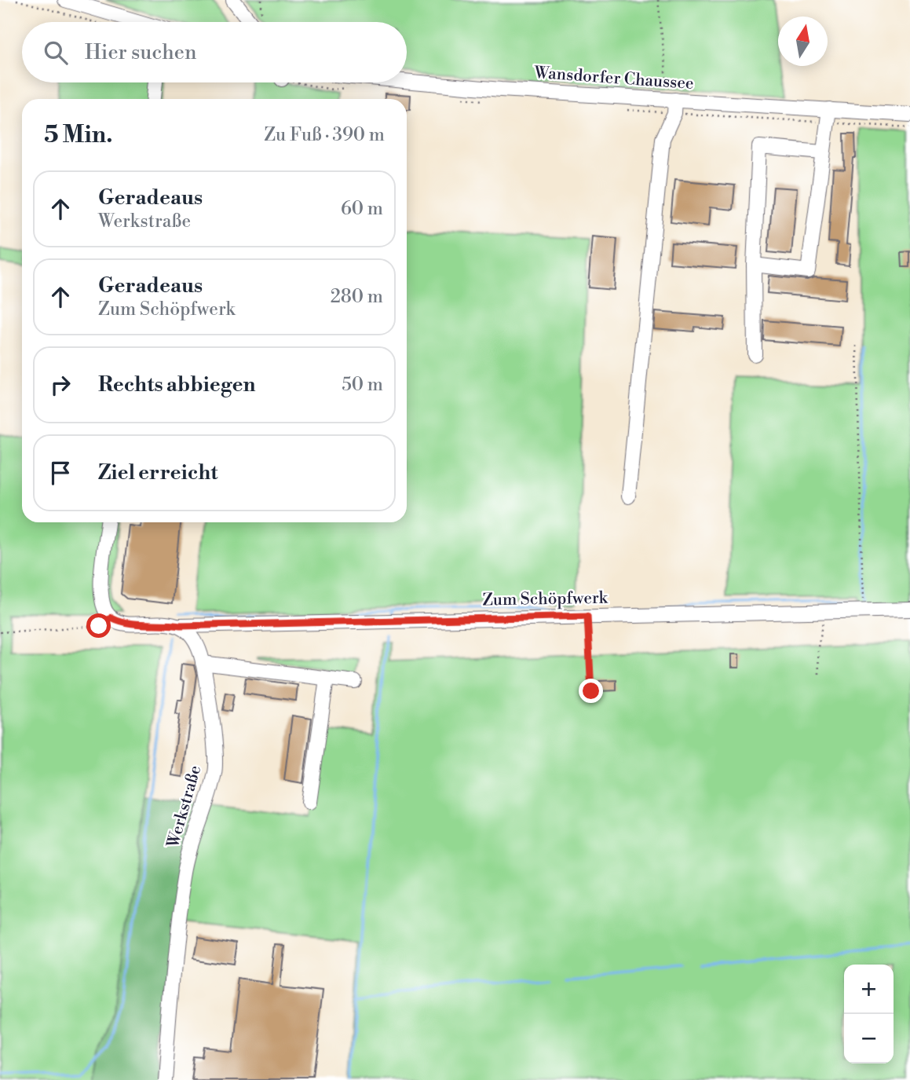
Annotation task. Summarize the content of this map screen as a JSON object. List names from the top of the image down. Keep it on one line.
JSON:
{"streets":{"street":["Wansdorfer Chaussee","Zum Schöpfwerk","Werkstraße"]},"crossings":[["Zum Schöpfwerk","Werkstraße"]],"north":"top","page":{"search":"Hier suchen","heading":["5 Min.","Zu Fuß · 390 m"],"list":[["Geradeaus","Werkstraße","60 m"],["Geradeaus","Zum Schöpfwerk","280 m"],["Rechts abbiegen","50 m"],"Ziel erreicht"],"map_buttons":["+","−"]}}
